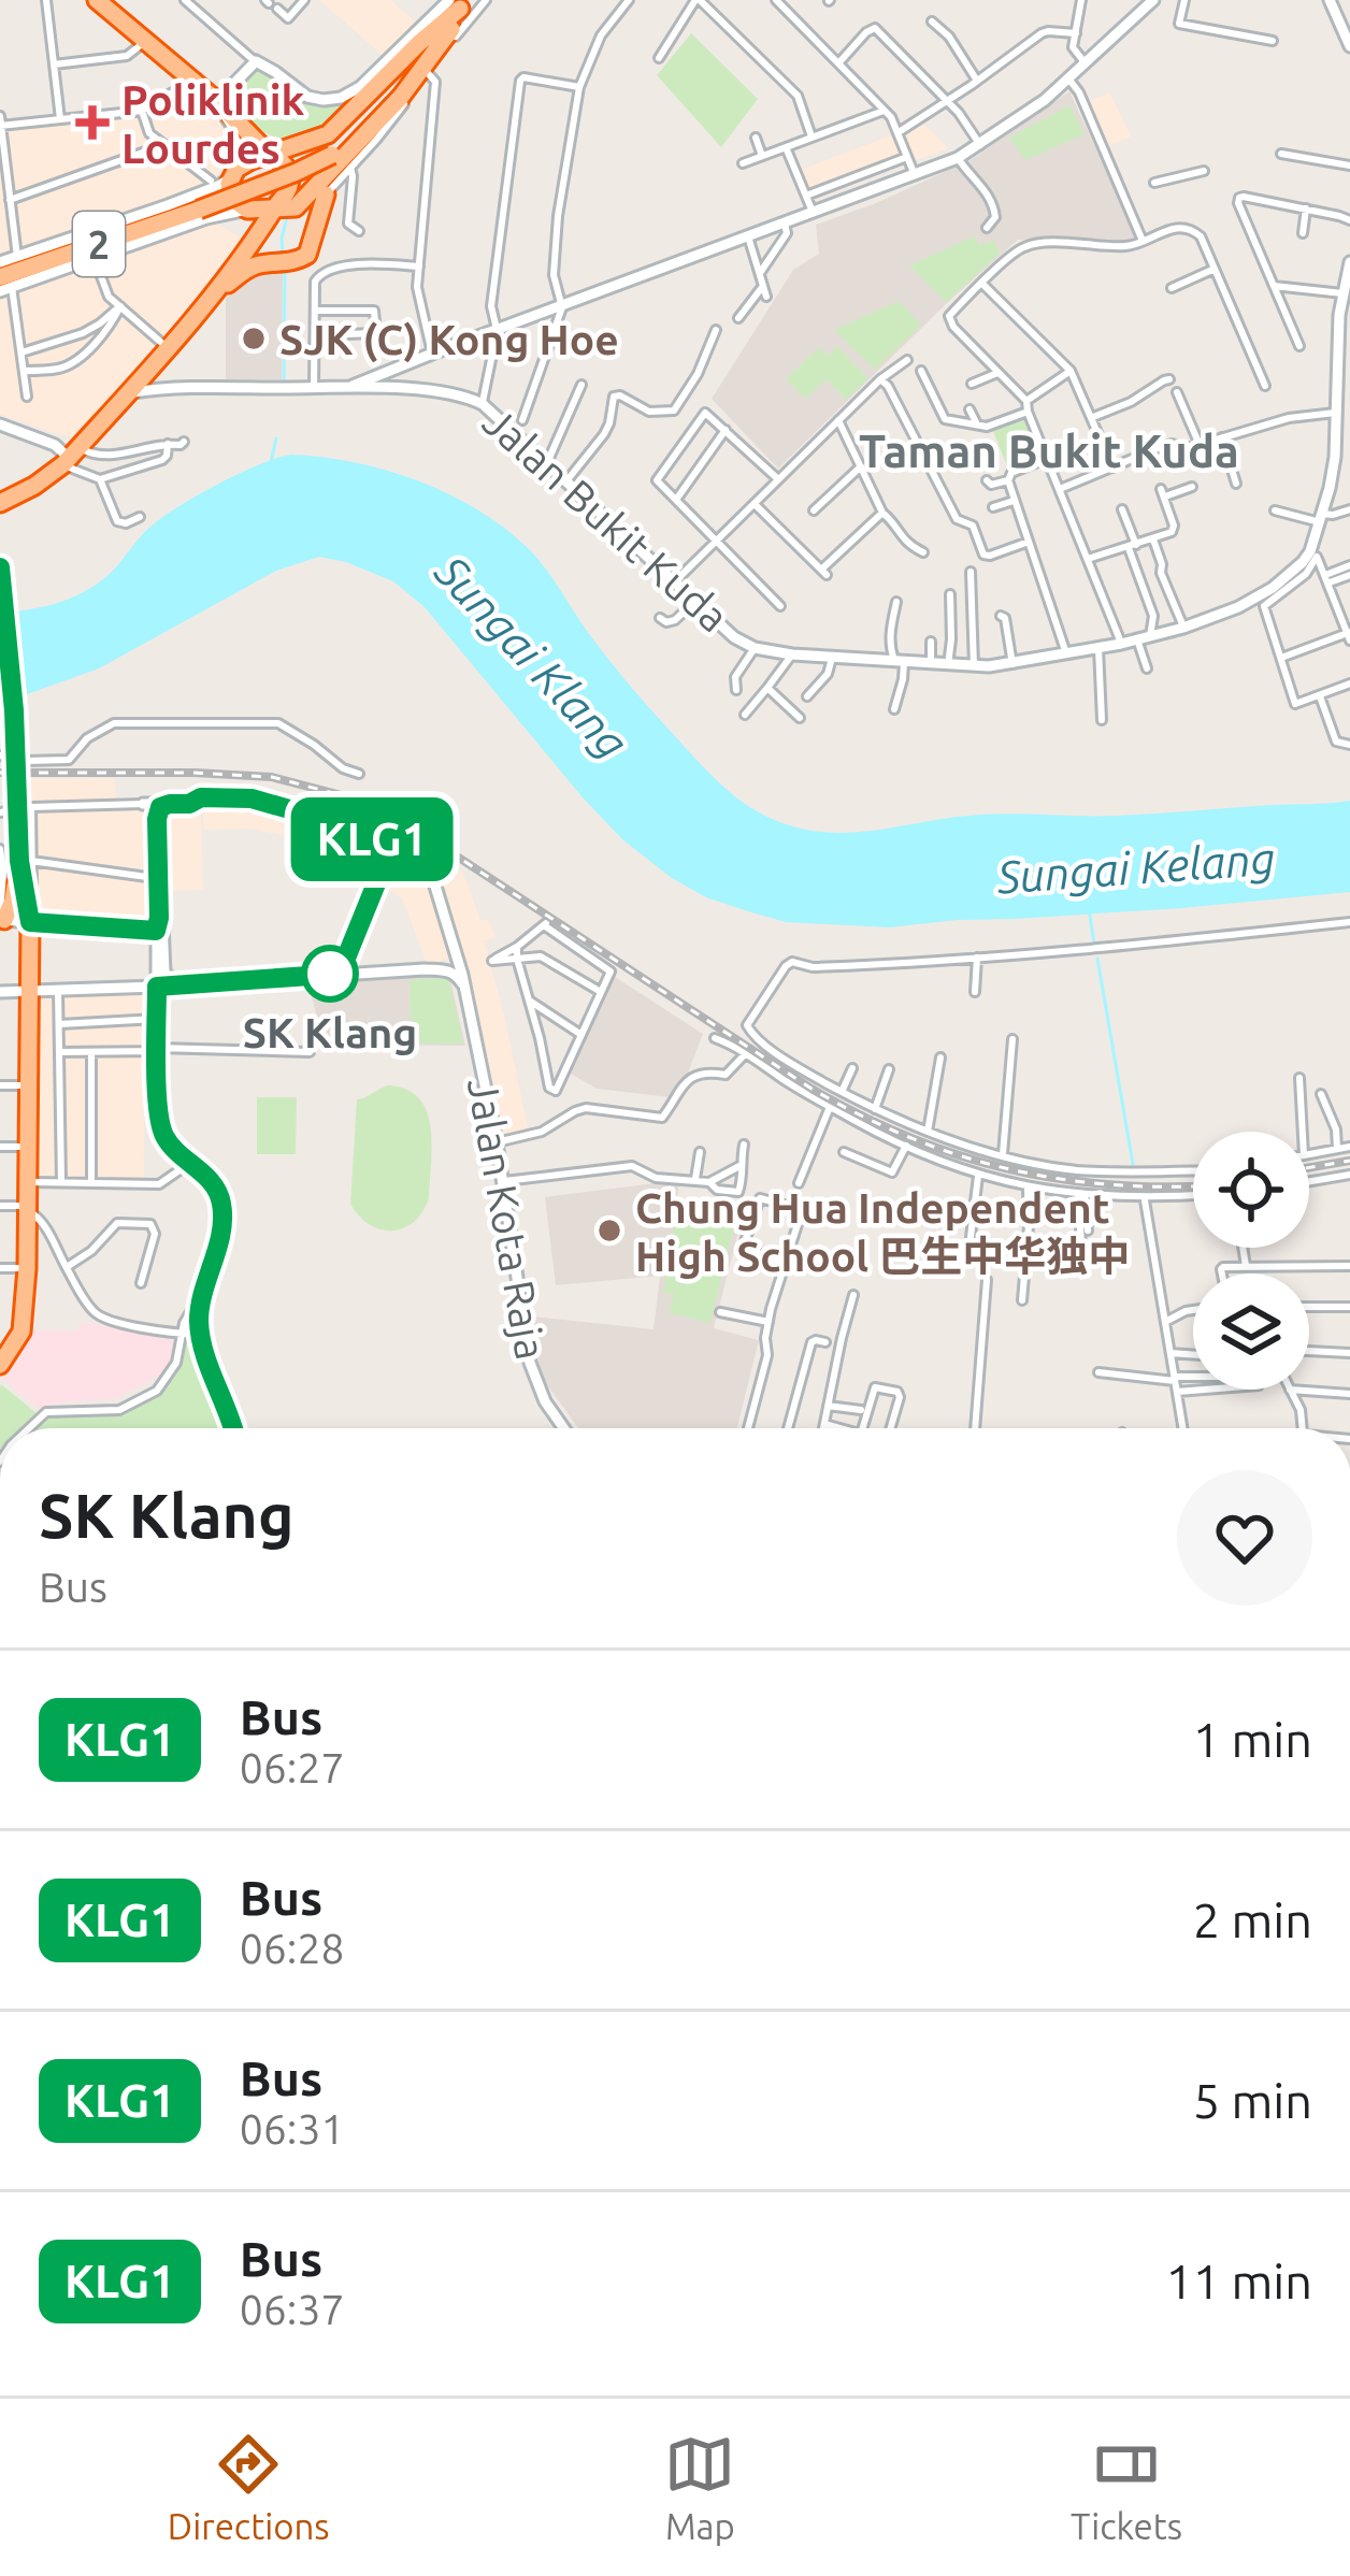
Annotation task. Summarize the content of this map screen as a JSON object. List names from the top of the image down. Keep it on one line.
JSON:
{"streets":{"highway":["2"],"street":["Jalan Bukit Kuda","Jalan Kota Raja"]},"districts":["Taman Bukit Kuda"],"water":["Sungai Klang","Sungai Kelang"],"places":{"health":["Poliklinik Lourdes"],"other":["SJK (C) Kong Hoe","SK Klang","Chung Hua Independent High School 巴生中华独中"]},"lines":["bus line KLG1"],"page":{"on_map":"KLG1","heading":["SK Klang","Bus"],"list":[{"mark":"KLG1","name":"Bus","note":"06:27","value":"1 min"},{"mark":"KLG1","name":"Bus","note":"06:28","value":"2 min"},{"mark":"KLG1","name":"Bus","note":"06:31","value":"5 min"},{"mark":"KLG1","name":"Bus","note":"06:37","value":"11 min"}],"tabs":["Directions","Map","Tickets"]}}
